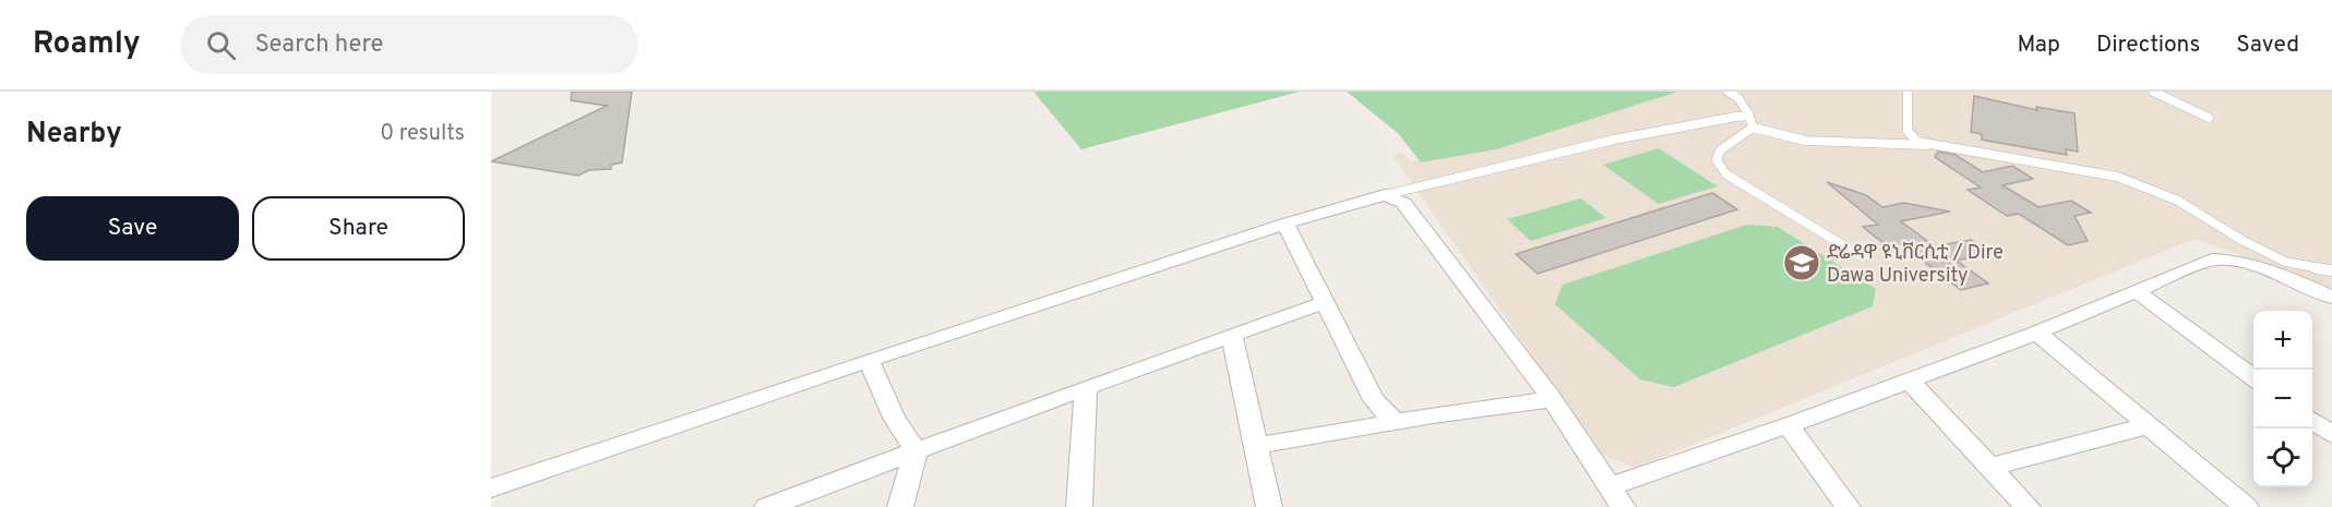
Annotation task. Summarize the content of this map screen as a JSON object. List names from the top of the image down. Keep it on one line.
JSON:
{"places":{"school or university":["ድሬዳዋ ዩኒቨርሲቲ / Dire Dawa University"]},"page":{"header":"Roamly","search":"Search here","nav":["Map","Directions","Saved"],"heading":["Nearby","0 results"],"buttons":["Save","Share"],"map_buttons":["+","−"]}}
